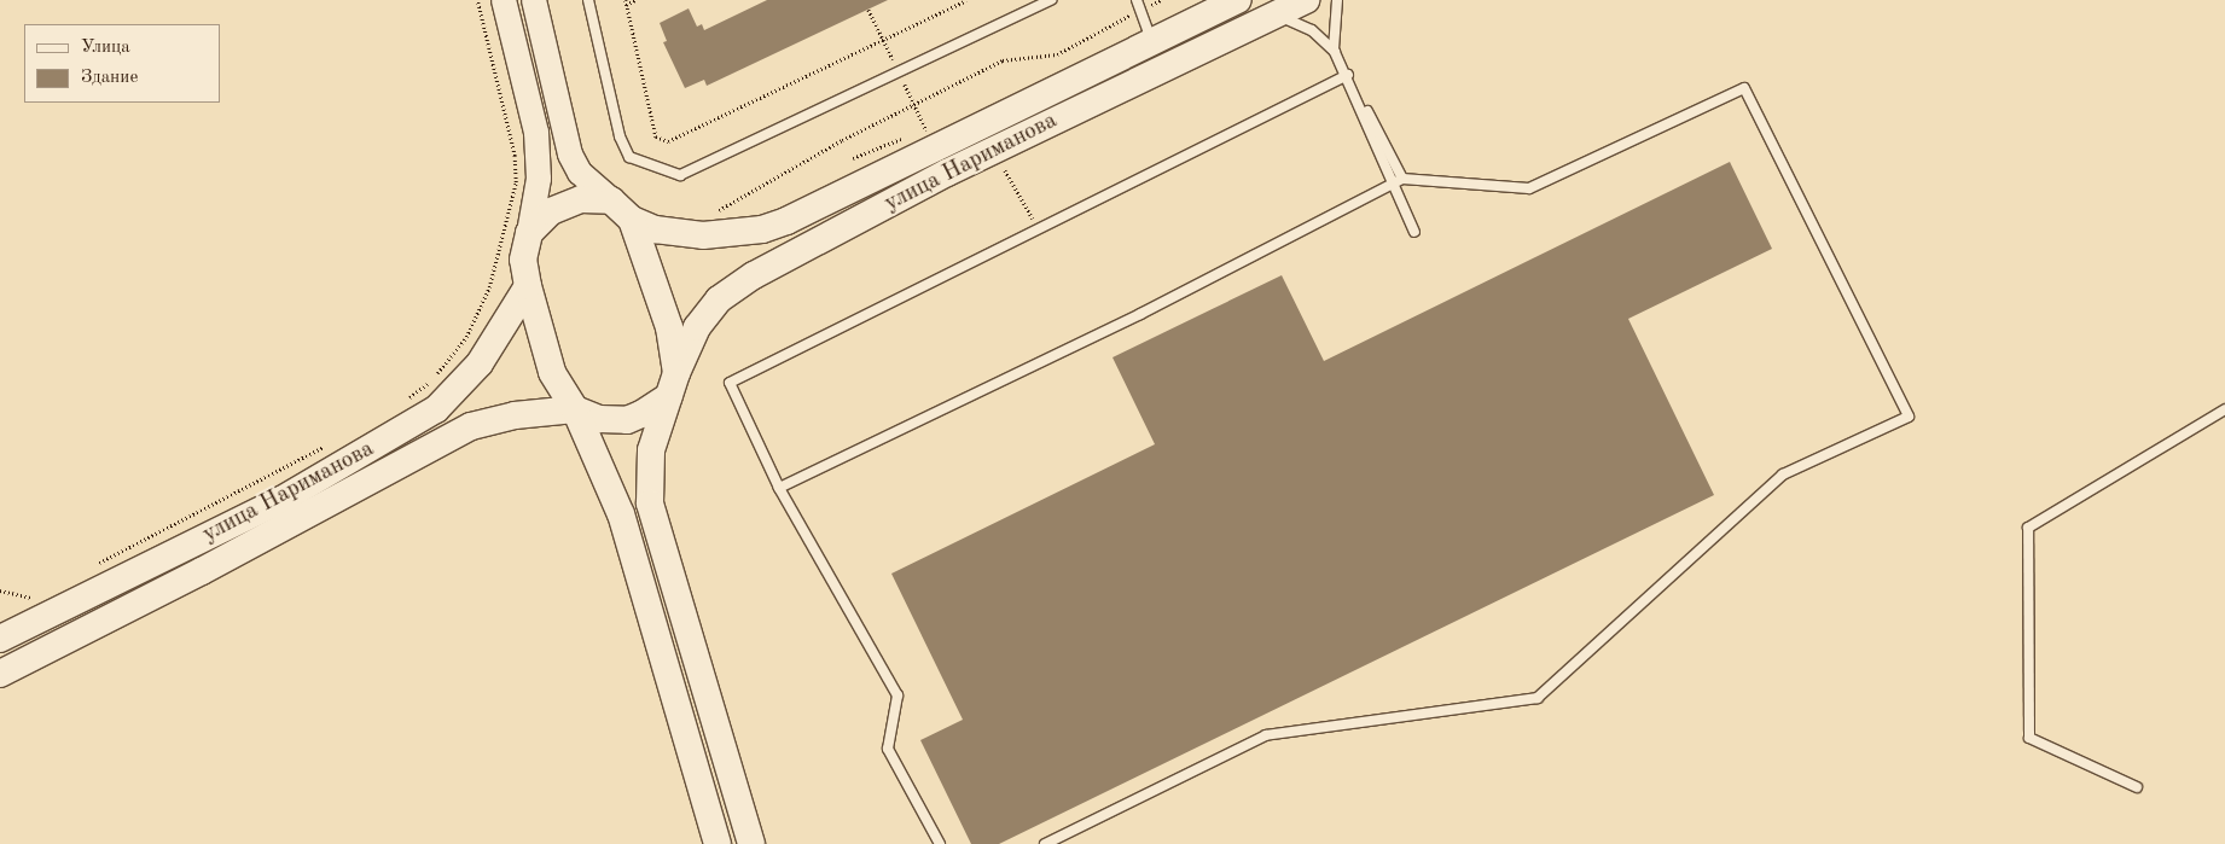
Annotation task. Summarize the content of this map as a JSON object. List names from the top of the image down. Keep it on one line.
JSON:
{"streets":{"main road":["улица Нариманова"]},"legend":["Улица","Здание"]}
